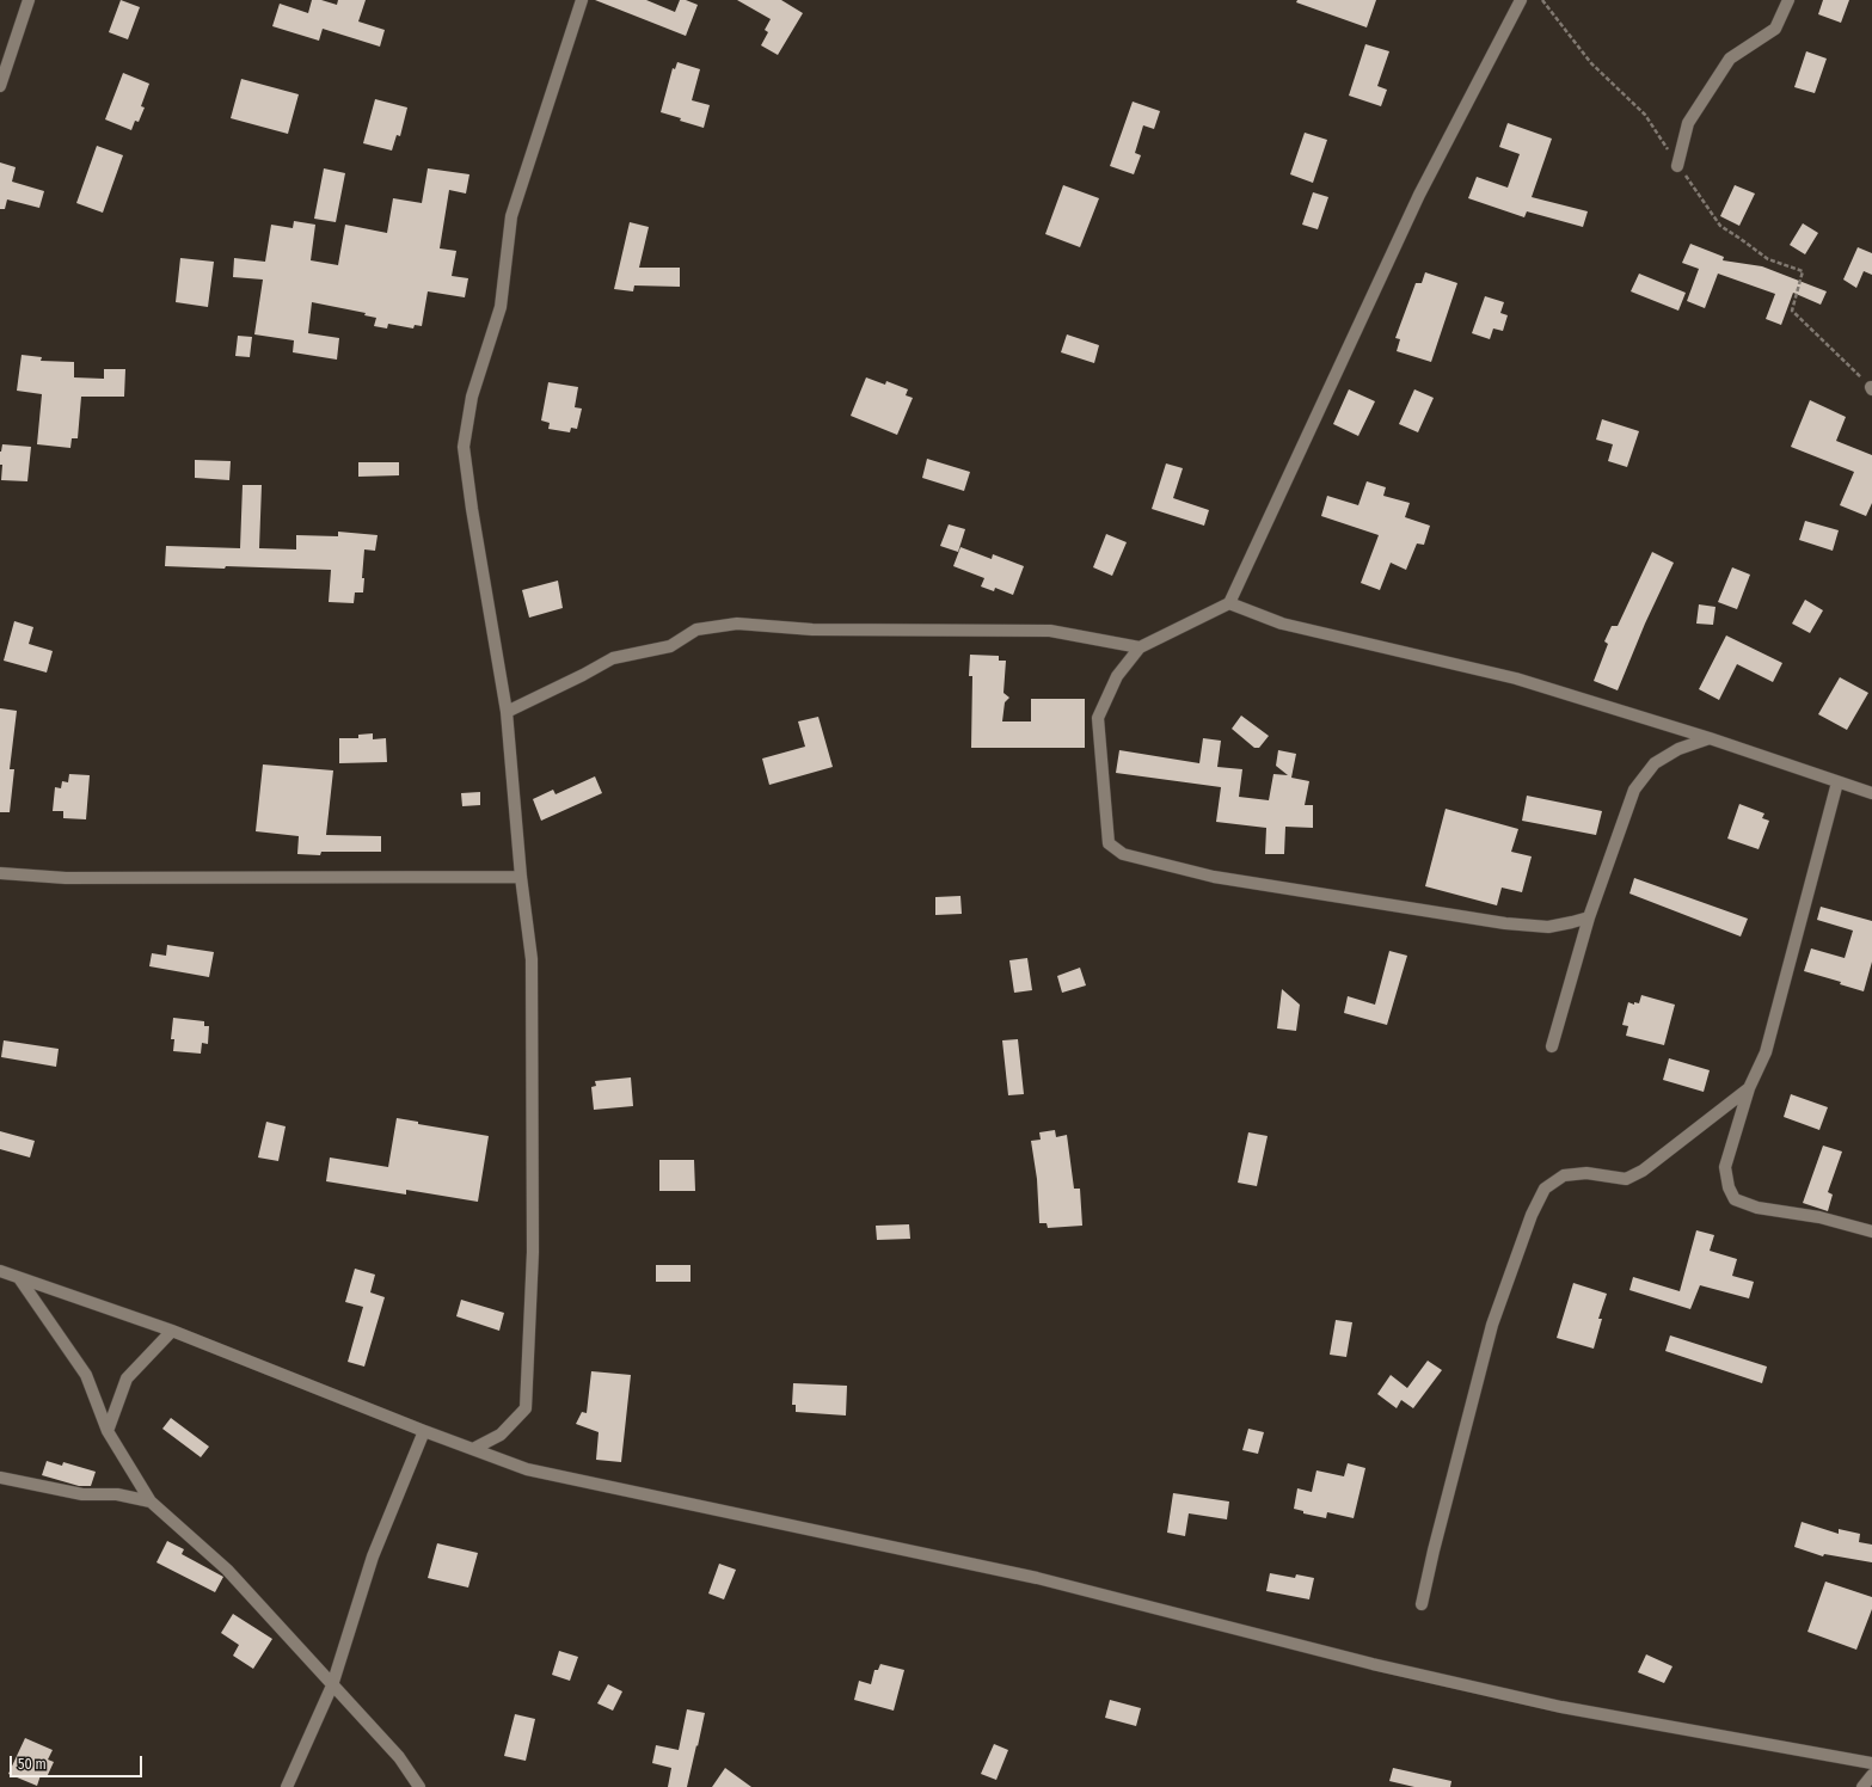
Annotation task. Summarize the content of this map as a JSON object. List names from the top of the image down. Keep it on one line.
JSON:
{"scale_bar":"50 m"}
